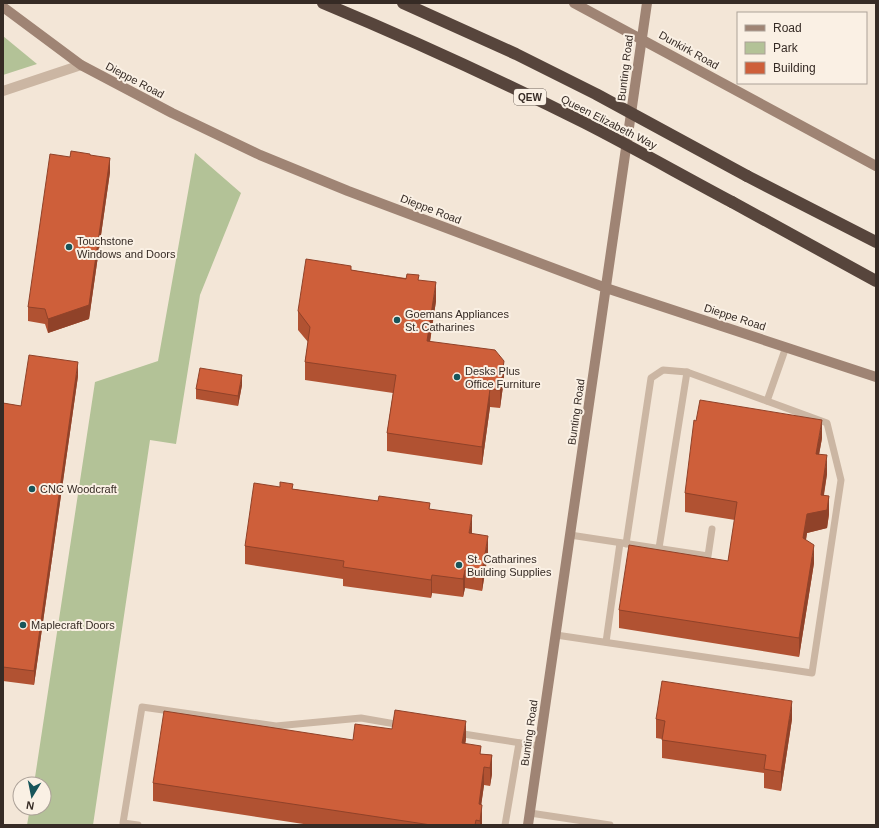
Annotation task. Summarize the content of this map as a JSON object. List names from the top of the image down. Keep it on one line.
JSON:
{"streets":{"highway":["QEW","Queen Elizabeth Way"],"street":["Dunkirk Road","Bunting Road","Dieppe Road"]},"crossings":[["Dunkirk Road","Bunting Road"],["Bunting Road","Dieppe Road"]],"places":["Touchstone Windows and Doors","Goemans Appliances St. Catharines","Desks Plus Office Furniture","CNC Woodcraft","St. Catharines Building Supplies","Maplecraft Doors"],"legend":["Road","Park","Building"],"north":"bottom"}
